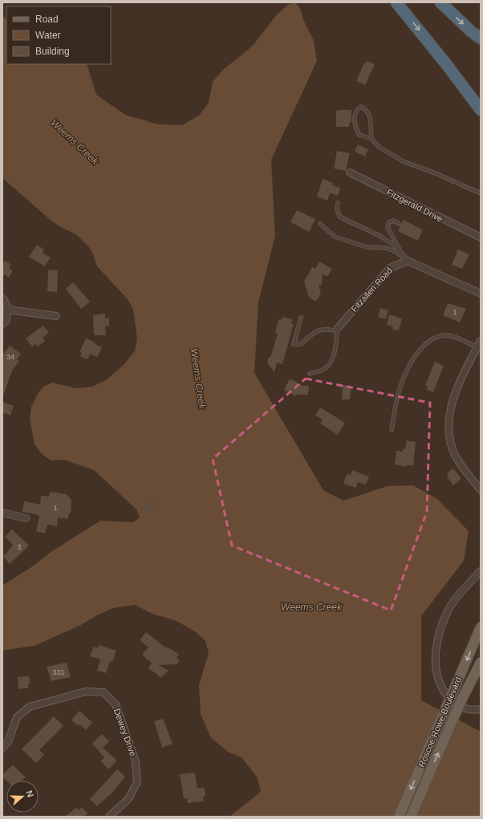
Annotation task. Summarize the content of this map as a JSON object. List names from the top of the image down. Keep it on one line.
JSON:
{"streets":{"main road":["Roscoe Rowe Boulevard"],"street":["Fitzgerald Drive","Fitzallen Road","Dewey Drive"]},"water":["Weems Creek"],"house_numbers":["1","34","1","3","331"],"legend":["Road","Water","Building"],"north":"right"}
